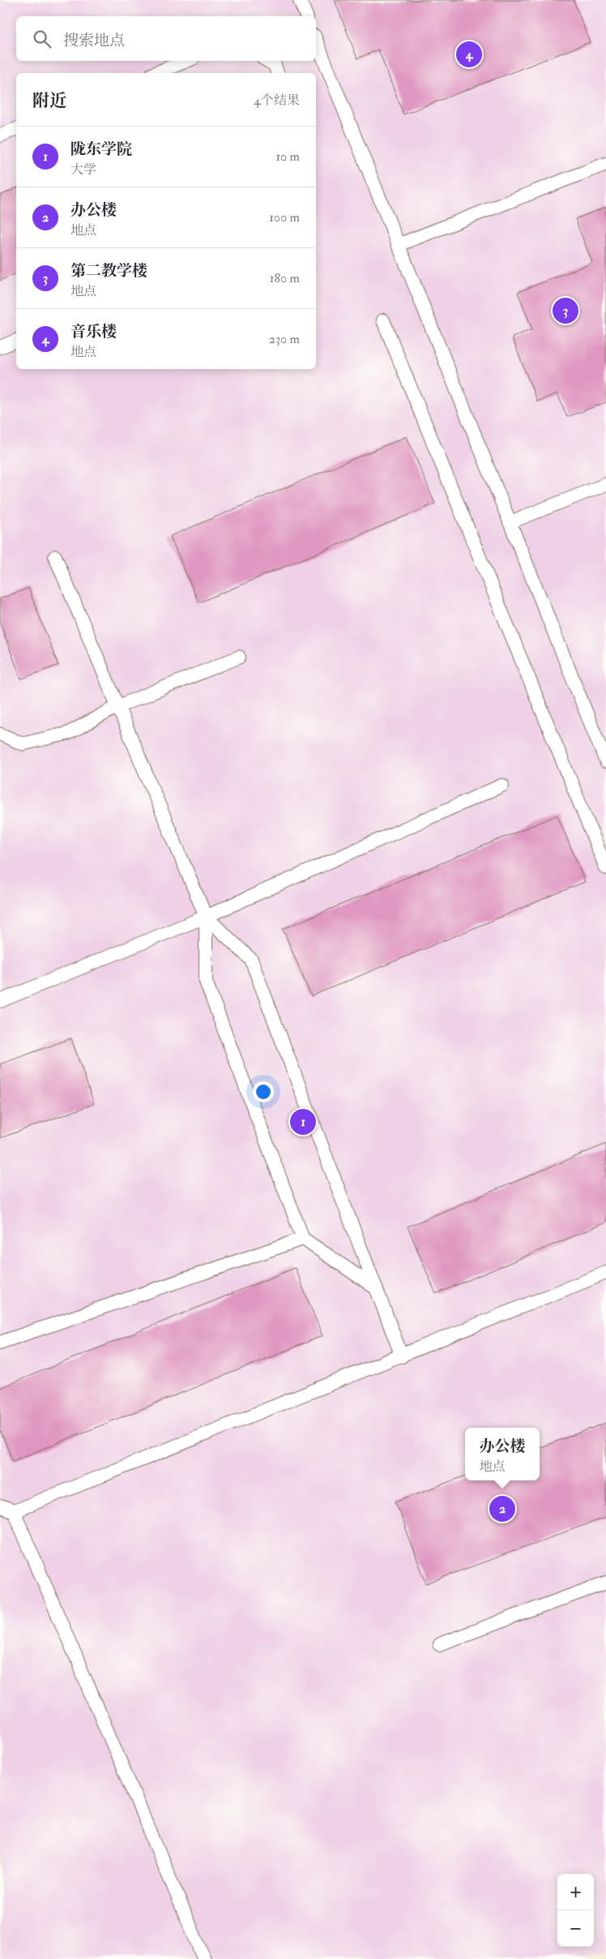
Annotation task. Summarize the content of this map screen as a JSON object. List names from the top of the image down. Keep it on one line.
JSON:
{"page":{"search":"搜索地点","pins":["4","3","1","2"],"heading":["附近","4个结果"],"list":[{"mark":"1","name":"陇东学院","note":"大学","value":"10 m"},{"mark":"2","name":"办公楼","note":"地点","value":"100 m"},{"mark":"3","name":"第二教学楼","note":"地点","value":"180 m"},{"mark":"4","name":"音乐楼","note":"地点","value":"230 m"}],"popup":["办公楼","地点"],"map_buttons":["+","−"]}}
